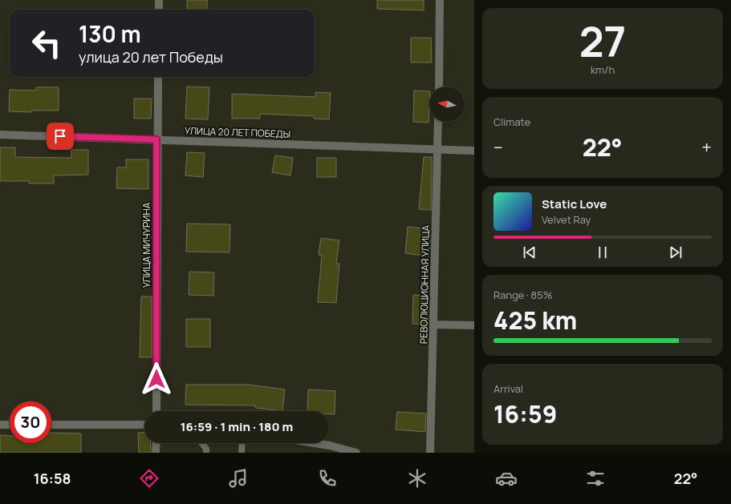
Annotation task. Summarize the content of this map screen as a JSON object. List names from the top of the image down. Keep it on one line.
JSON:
{"streets":{"street":["УЛИЦА 20 ЛЕТ ПОБЕДЫ","УЛИЦА МИЧУРИНА","РЕВОЛЮЦИОННАЯ УЛИЦА"]},"crossings":[["УЛИЦА 20 ЛЕТ ПОБЕДЫ","УЛИЦА МИЧУРИНА"],["УЛИЦА 20 ЛЕТ ПОБЕДЫ","РЕВОЛЮЦИОННАЯ УЛИЦА"]],"north":"left","page":{"tile":[["27","km/h"],"Climate",["Range · 85%","425 km"],["Arrival","16:59"]],"turn":["130 m","улица 20 лет Победы"],"heat":["−","22°","+"],"song":["Static Love","Velvet Ray"],"limit":"30","trip":"16:59 · 1 min · 180 m","tabs":["16:58","22°"]}}
